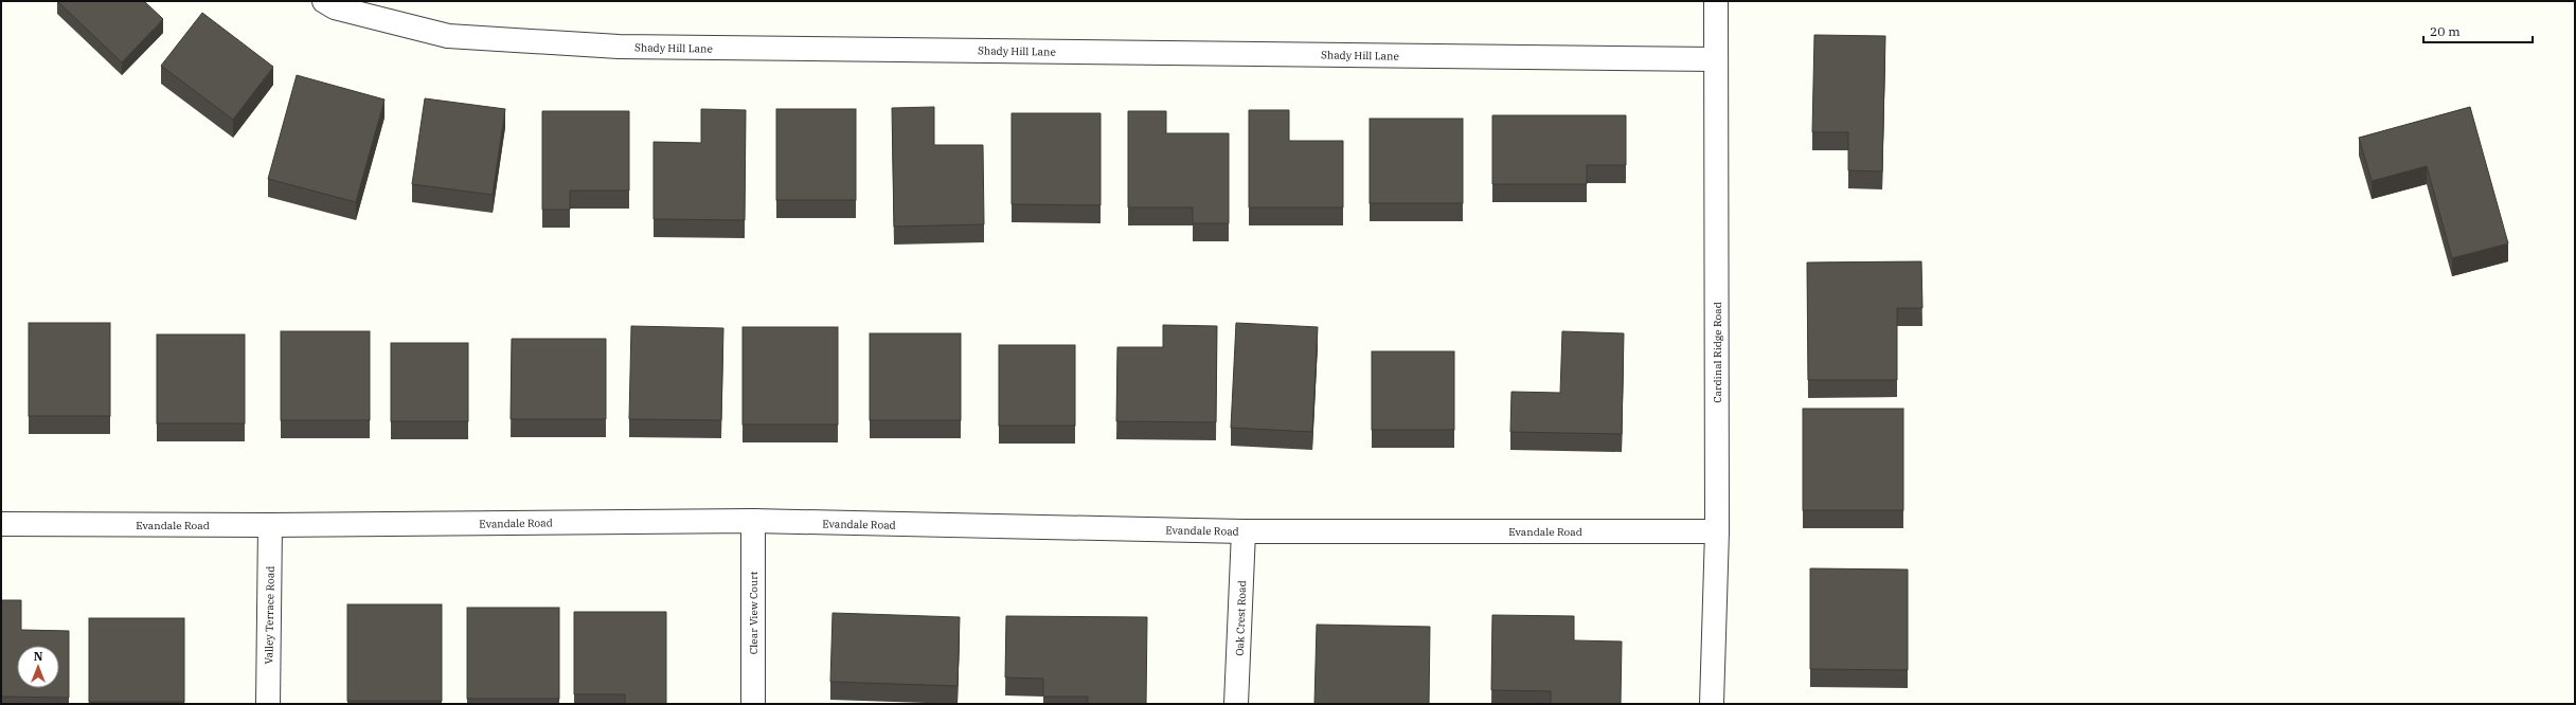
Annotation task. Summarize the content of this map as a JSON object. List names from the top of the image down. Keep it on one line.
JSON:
{"streets":{"street":["Shady Hill Lane","Cardinal Ridge Road","Evandale Road","Clear View Court","Valley Terrace Road","Oak Crest Road"]},"crossings":[["Shady Hill Lane","Cardinal Ridge Road"],["Cardinal Ridge Road","Evandale Road"],["Evandale Road","Clear View Court"],["Evandale Road","Valley Terrace Road"],["Evandale Road","Oak Crest Road"]],"scale_bar":"20 m","north":"top"}
